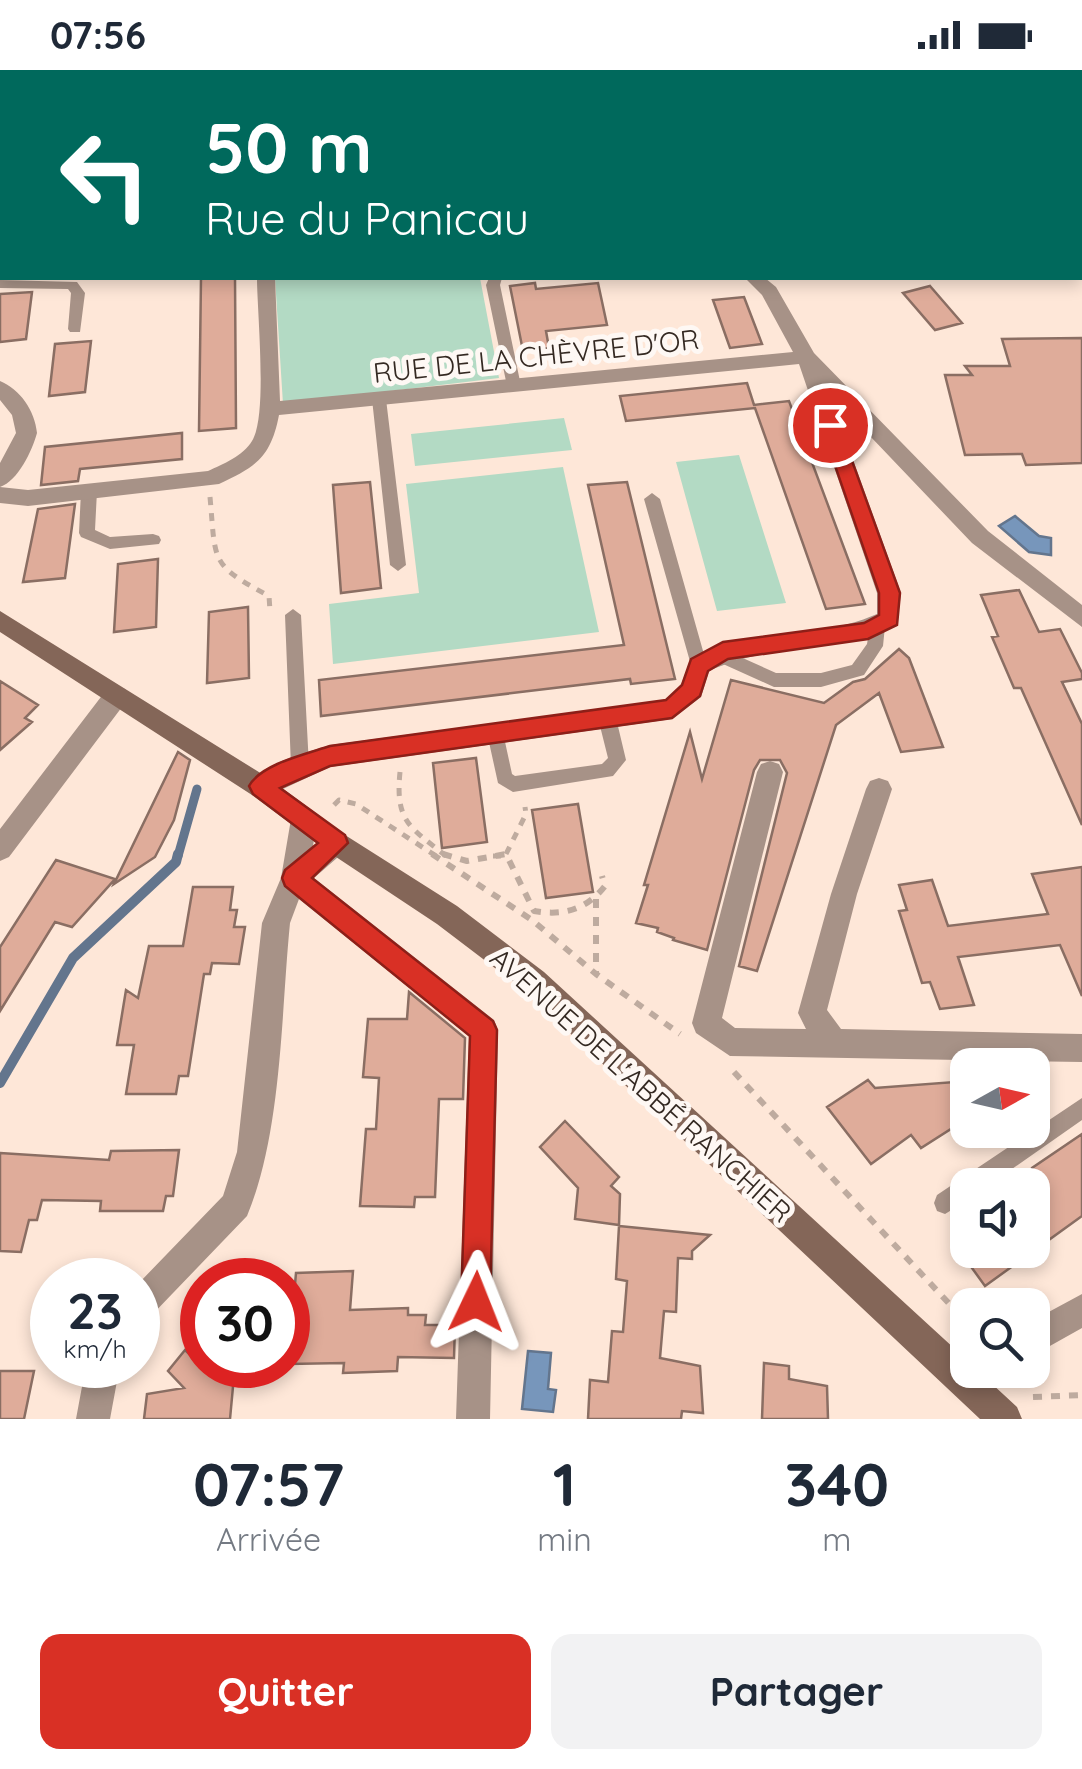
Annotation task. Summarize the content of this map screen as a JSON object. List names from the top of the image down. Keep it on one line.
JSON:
{"streets":{"street":["RUE DE LA CHÈVRE D'OR","AVENUE DE L'ABBÉ RANCHIER"]},"north":"right","page":{"status":"07:56","turn":["50 m","Rue du Panicau"],"speed":"23 km/h","limit":"30","eta":["07:57","Arrivée","1","min","340","m"],"buttons":["Quitter","Partager"]}}
